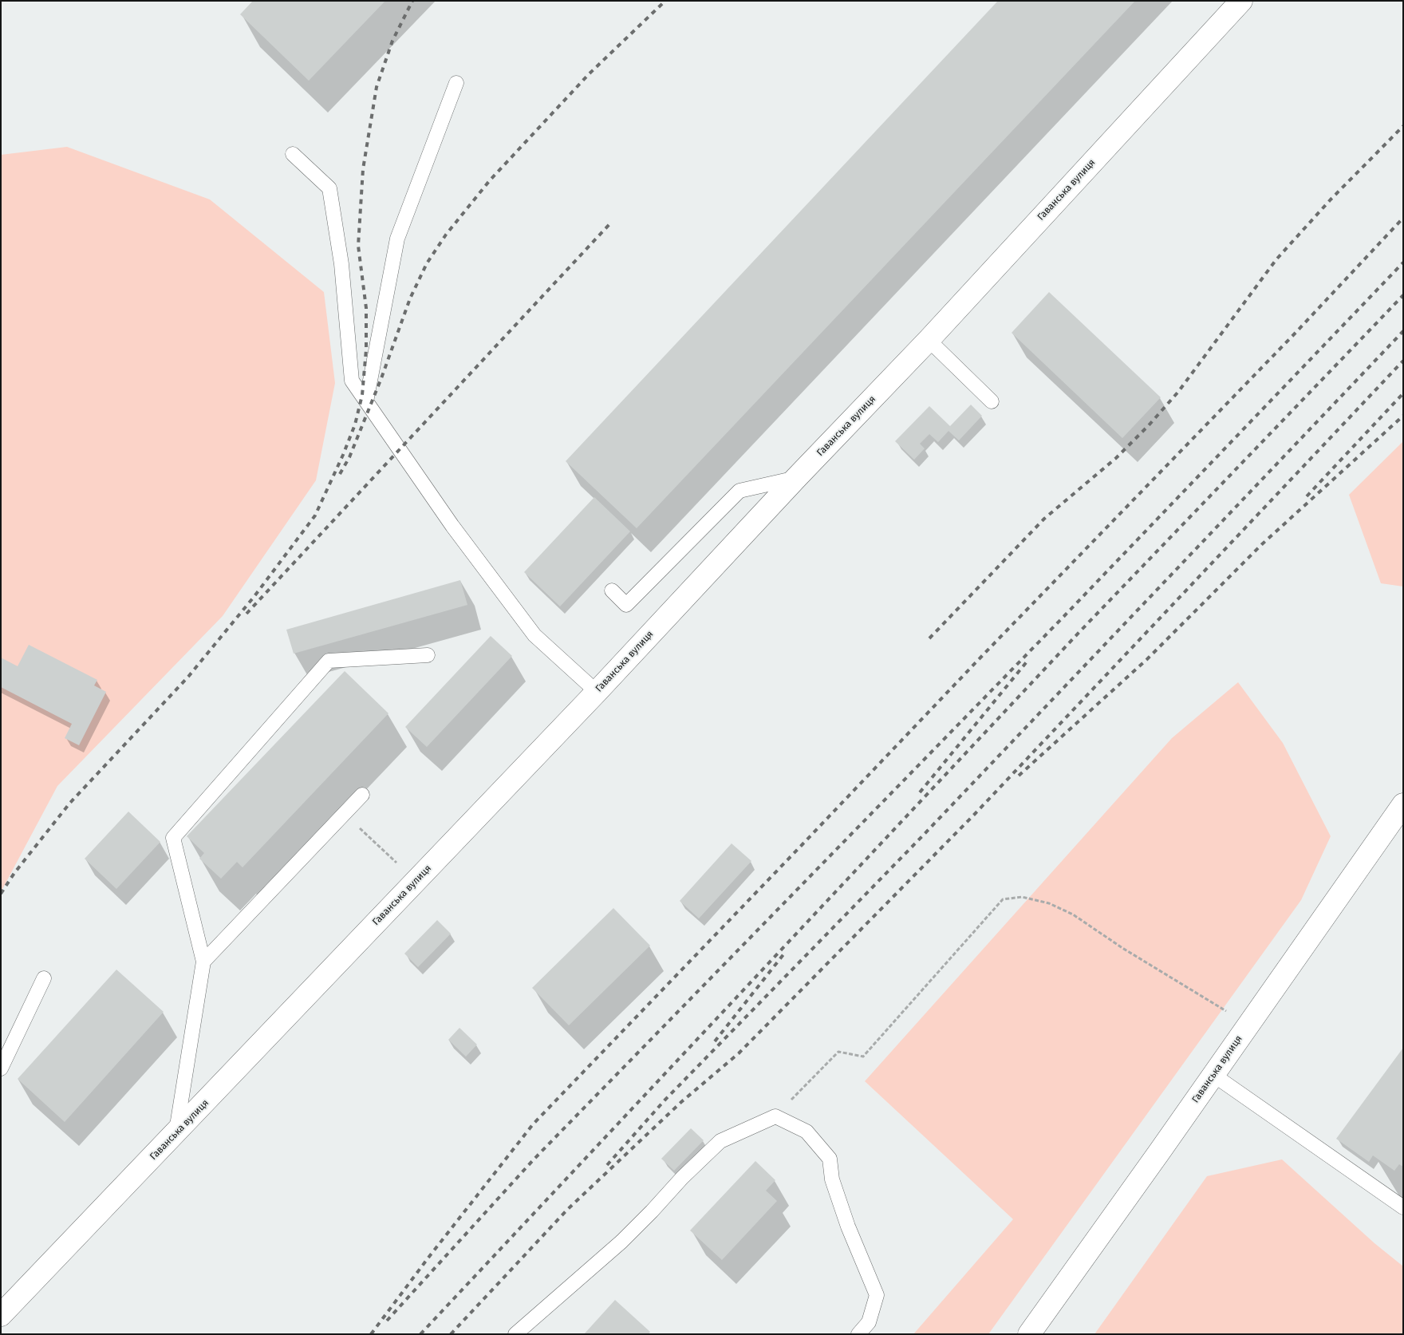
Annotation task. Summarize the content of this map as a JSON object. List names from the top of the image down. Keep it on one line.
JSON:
{"streets":{"street":["Гаванська вулиця"]}}
